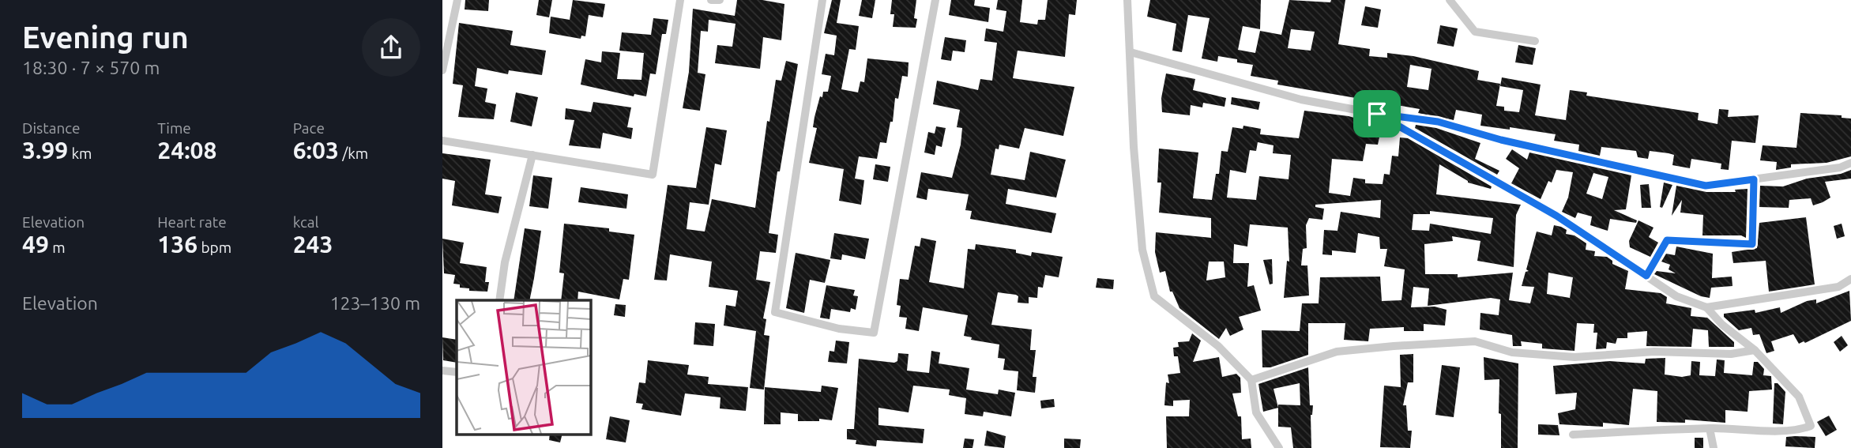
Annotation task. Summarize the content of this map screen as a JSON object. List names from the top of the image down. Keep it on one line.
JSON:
{"page":{"heading":["Evening run","18:30 · 7 × 570 m"],"stats":[["Distance","3.99 km"],["Time","24:08"],["Pace","6:03 /km"],["Elevation","49 m"],["Heart rate","136 bpm"],["kcal","243"]],"chart":["Elevation","123–130 m"]}}
